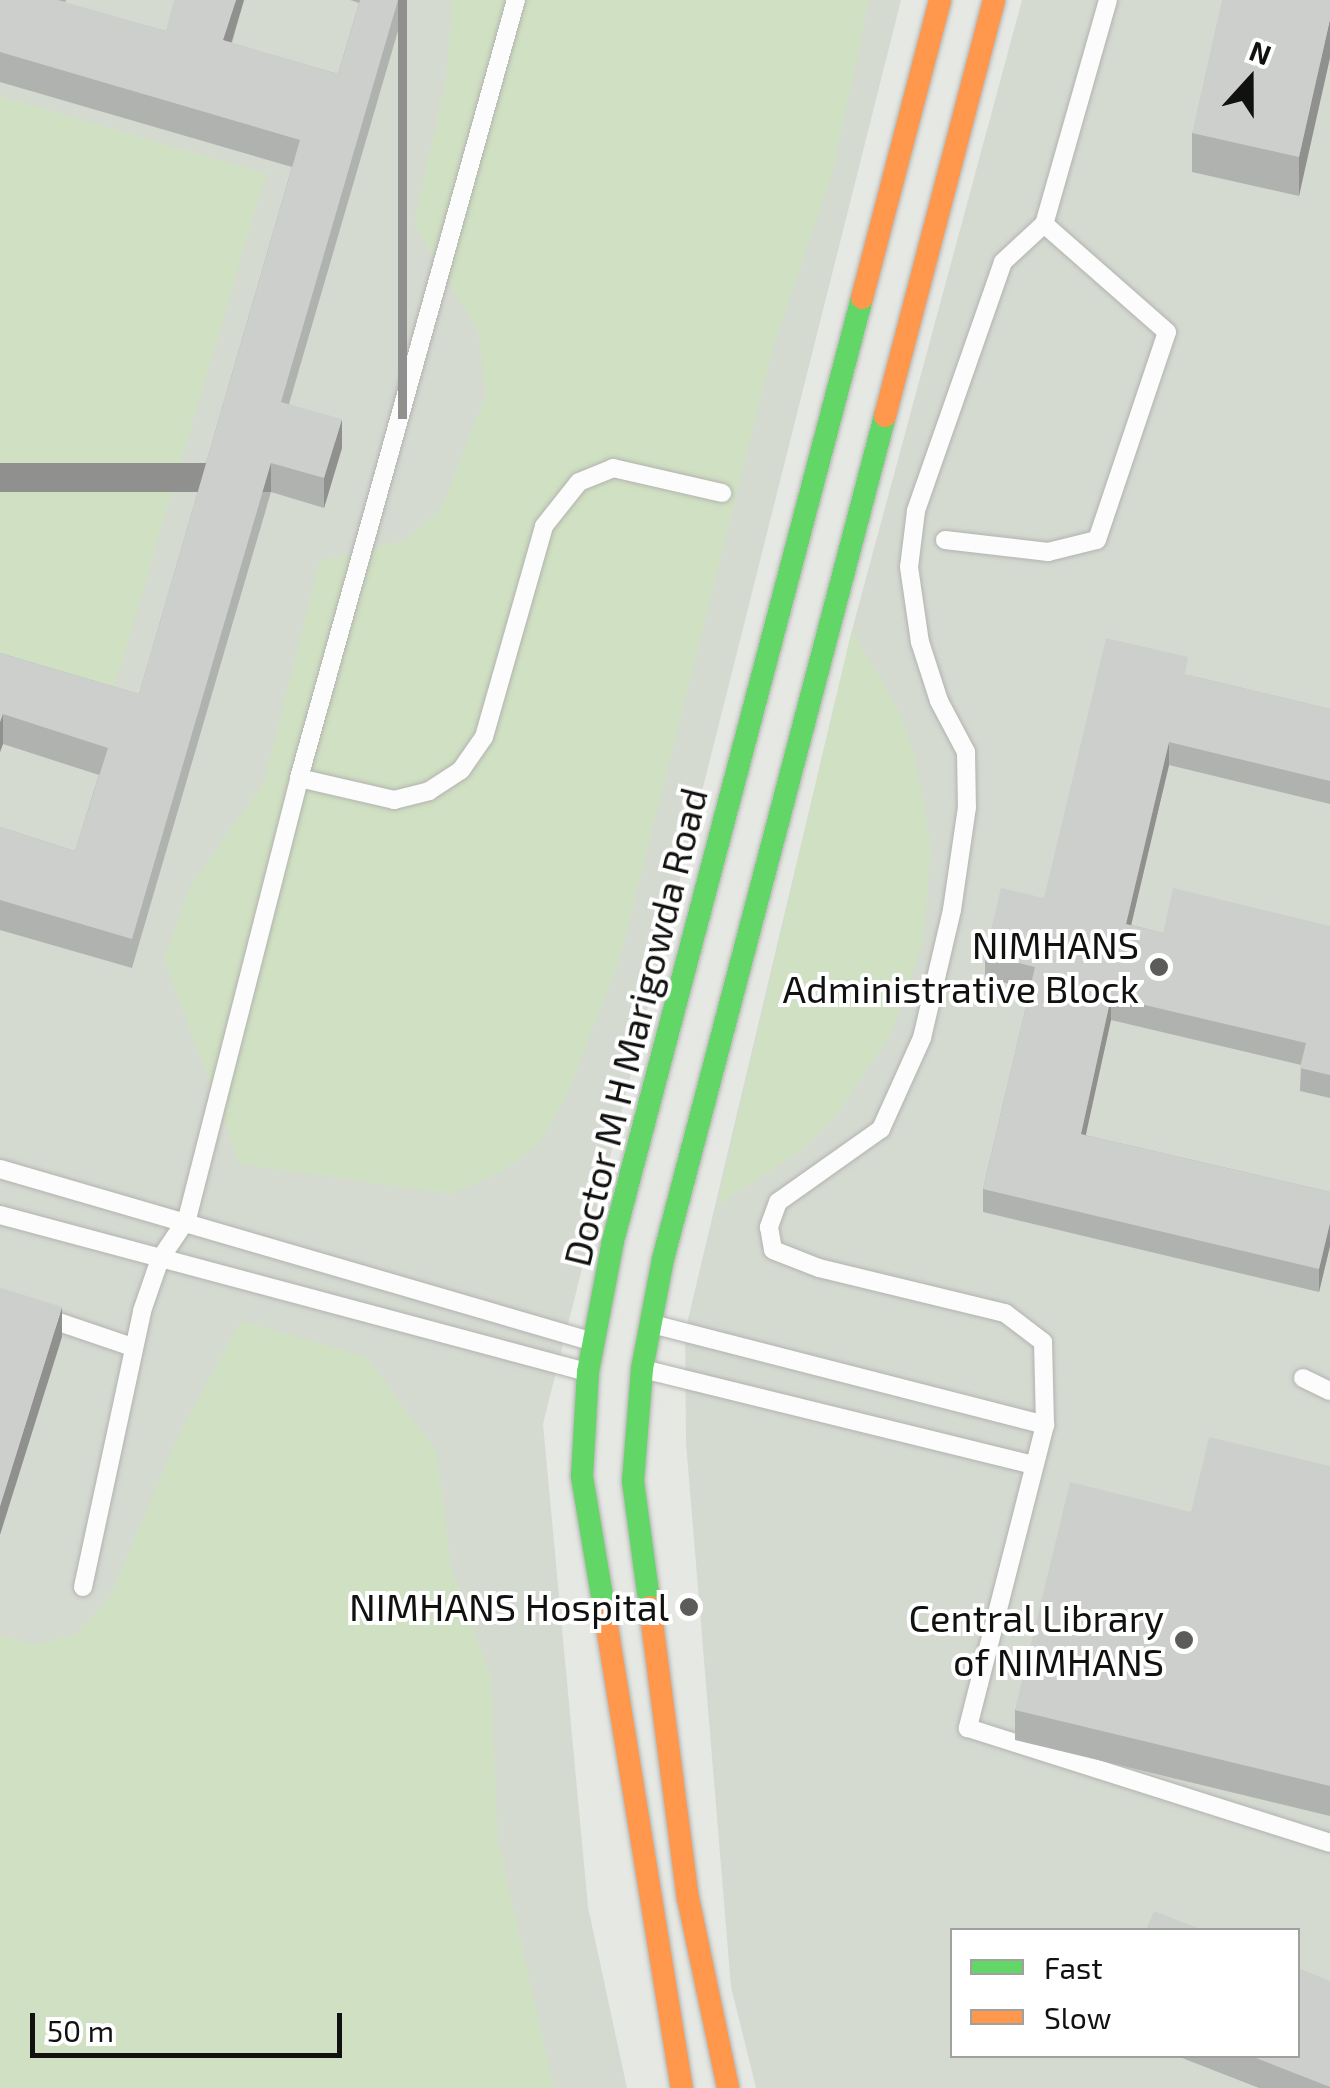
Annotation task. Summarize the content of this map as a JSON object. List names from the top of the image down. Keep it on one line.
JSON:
{"streets":{"main road":["Doctor M H Marigowda Road"]},"places":["NIMHANS Administrative Block","NIMHANS Hospital","Central Library of NIMHANS"],"legend":["Fast","Slow"],"scale_bar":"50 m","north":"top"}
